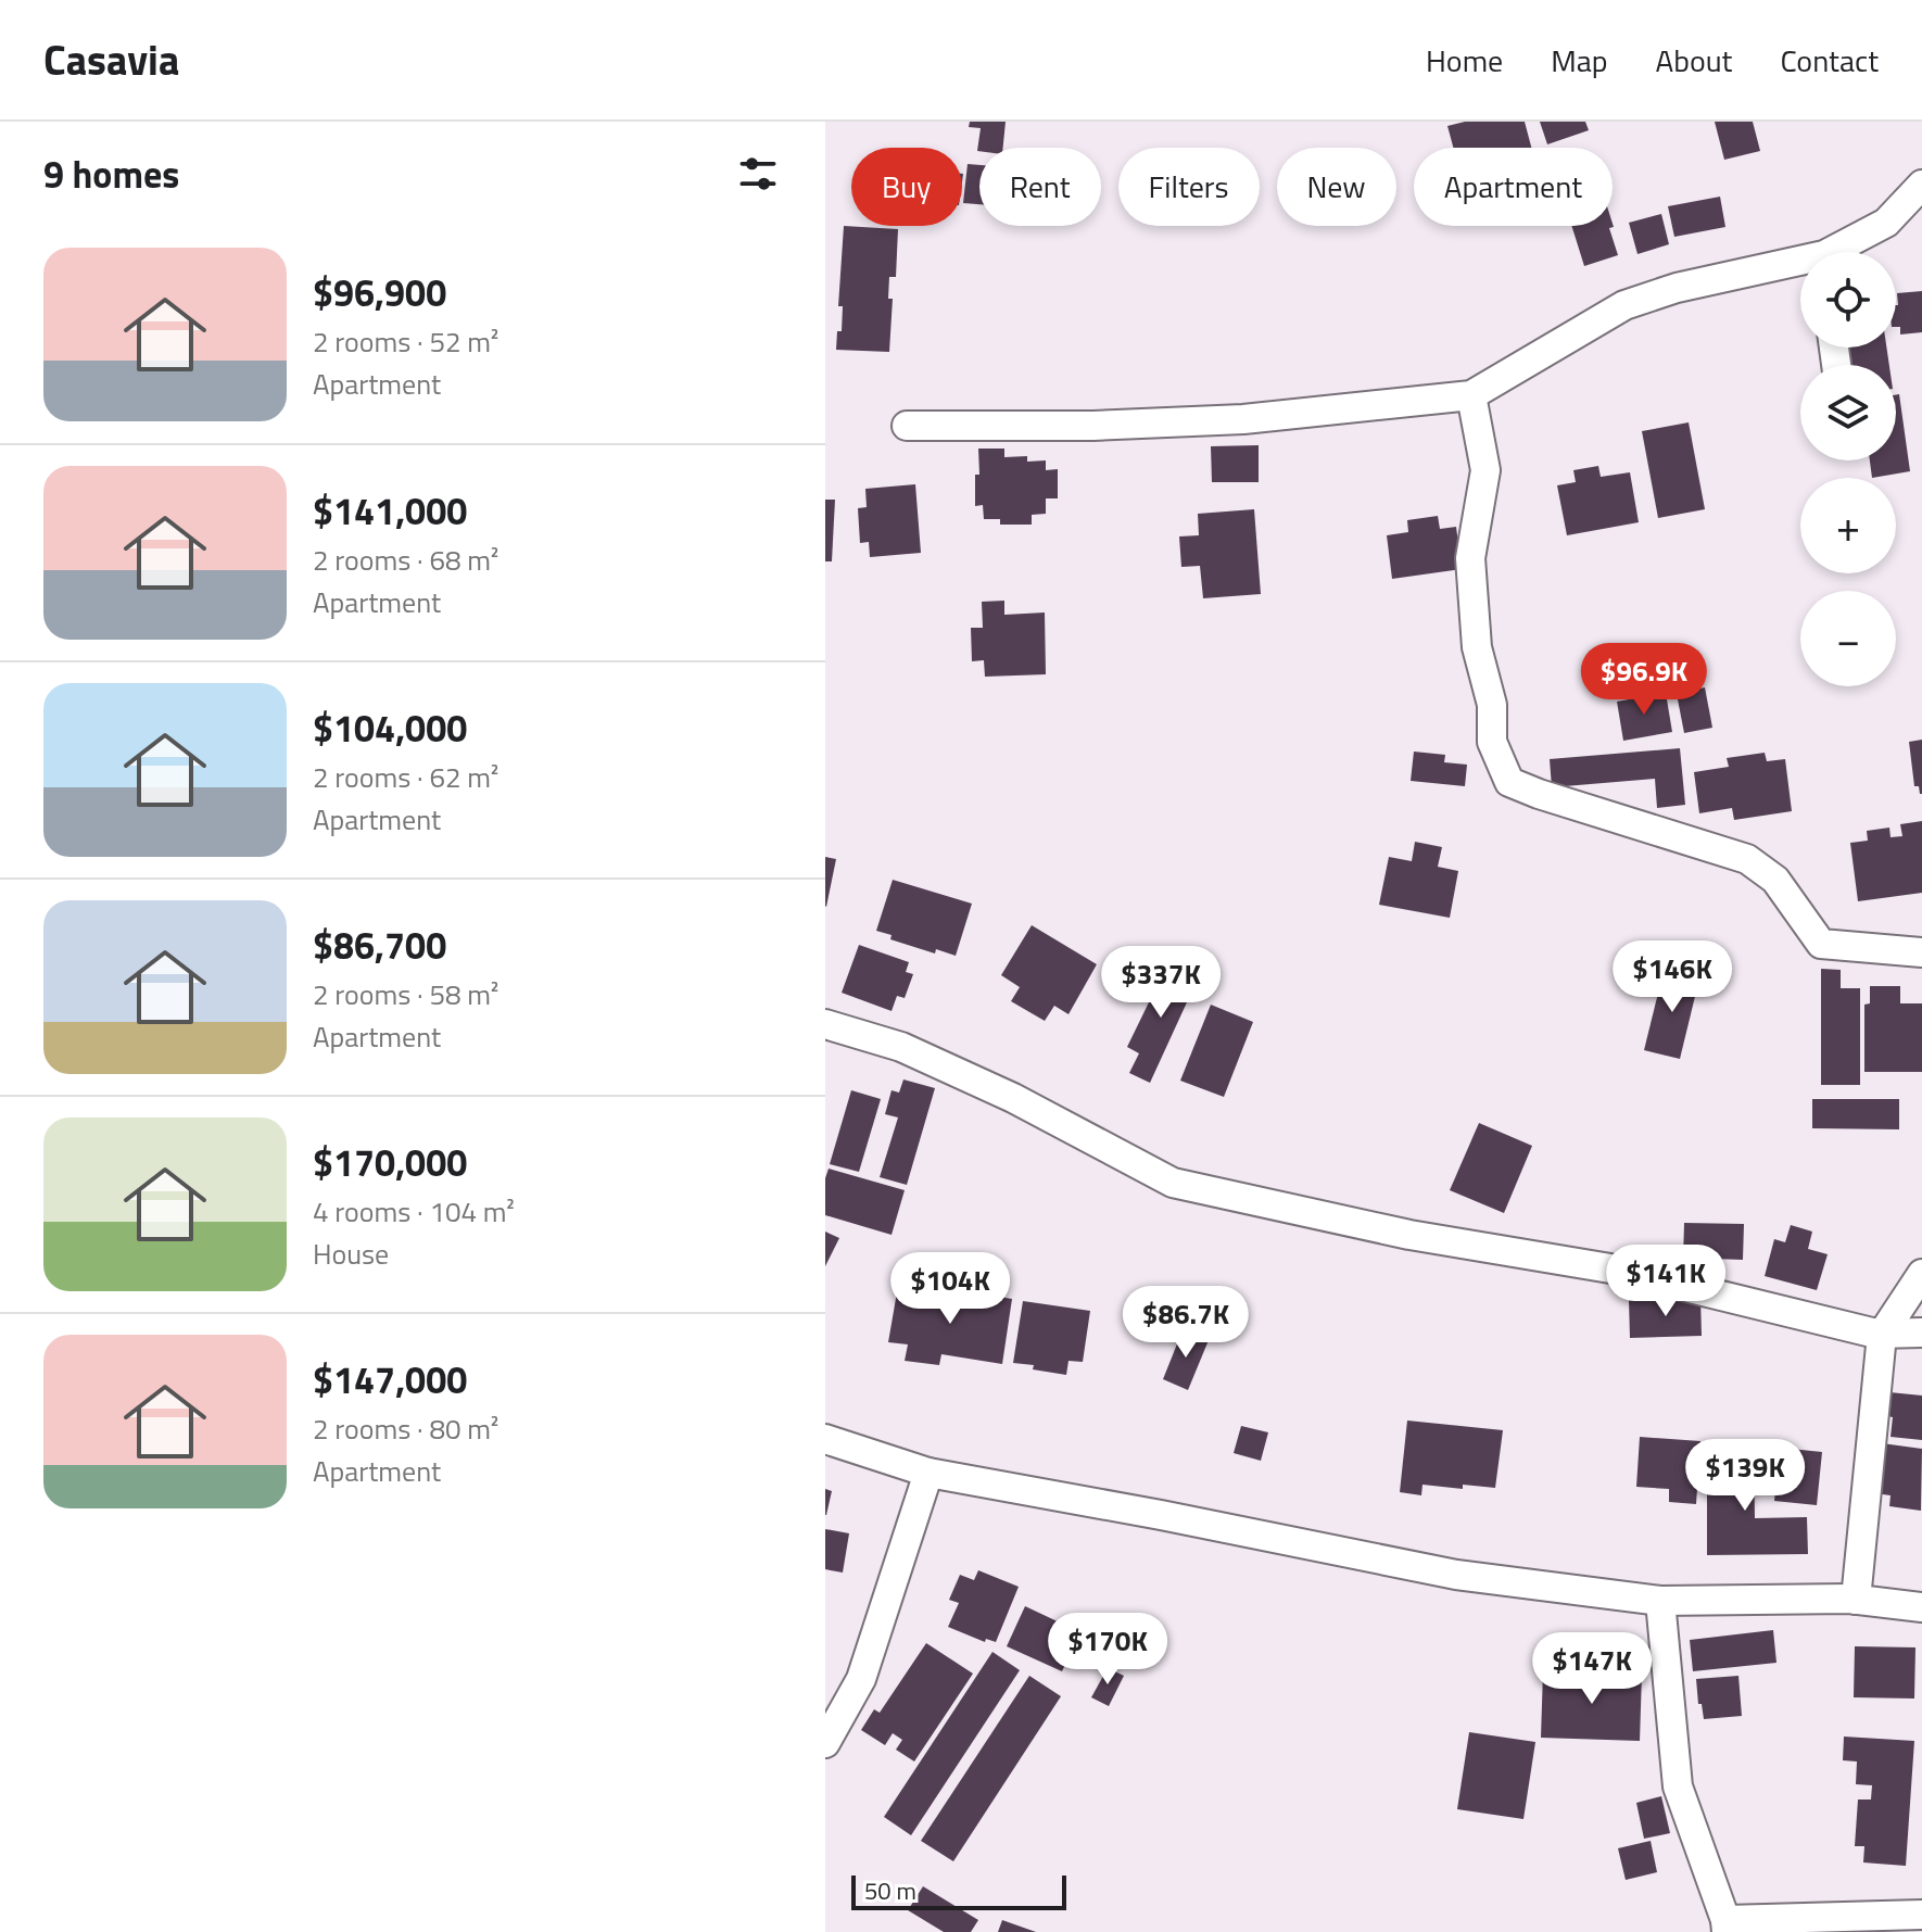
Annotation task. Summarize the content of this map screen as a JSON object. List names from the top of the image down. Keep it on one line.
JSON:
{"scale_bar":"50 m","page":{"header":"Casavia","nav":["Home","Map","About","Contact"],"heading":"9 homes","chip":["Buy","Rent","Filters","New","Apartment"],"list":[{"name":"$96,900","note":"2 rooms · 52 m² · Apartment"},{"name":"$141,000","note":"2 rooms · 68 m² · Apartment"},{"name":"$104,000","note":"2 rooms · 62 m² · Apartment"},{"name":"$86,700","note":"2 rooms · 58 m² · Apartment"},{"name":"$170,000","note":"4 rooms · 104 m² · House"},{"name":"$147,000","note":"2 rooms · 80 m² · Apartment"}],"map_buttons":["+","−"],"price":["$96.9K","$146K","$337K","$141K","$104K","$86.7K","$139K","$170K","$147K"],"scale":"50 m"}}
